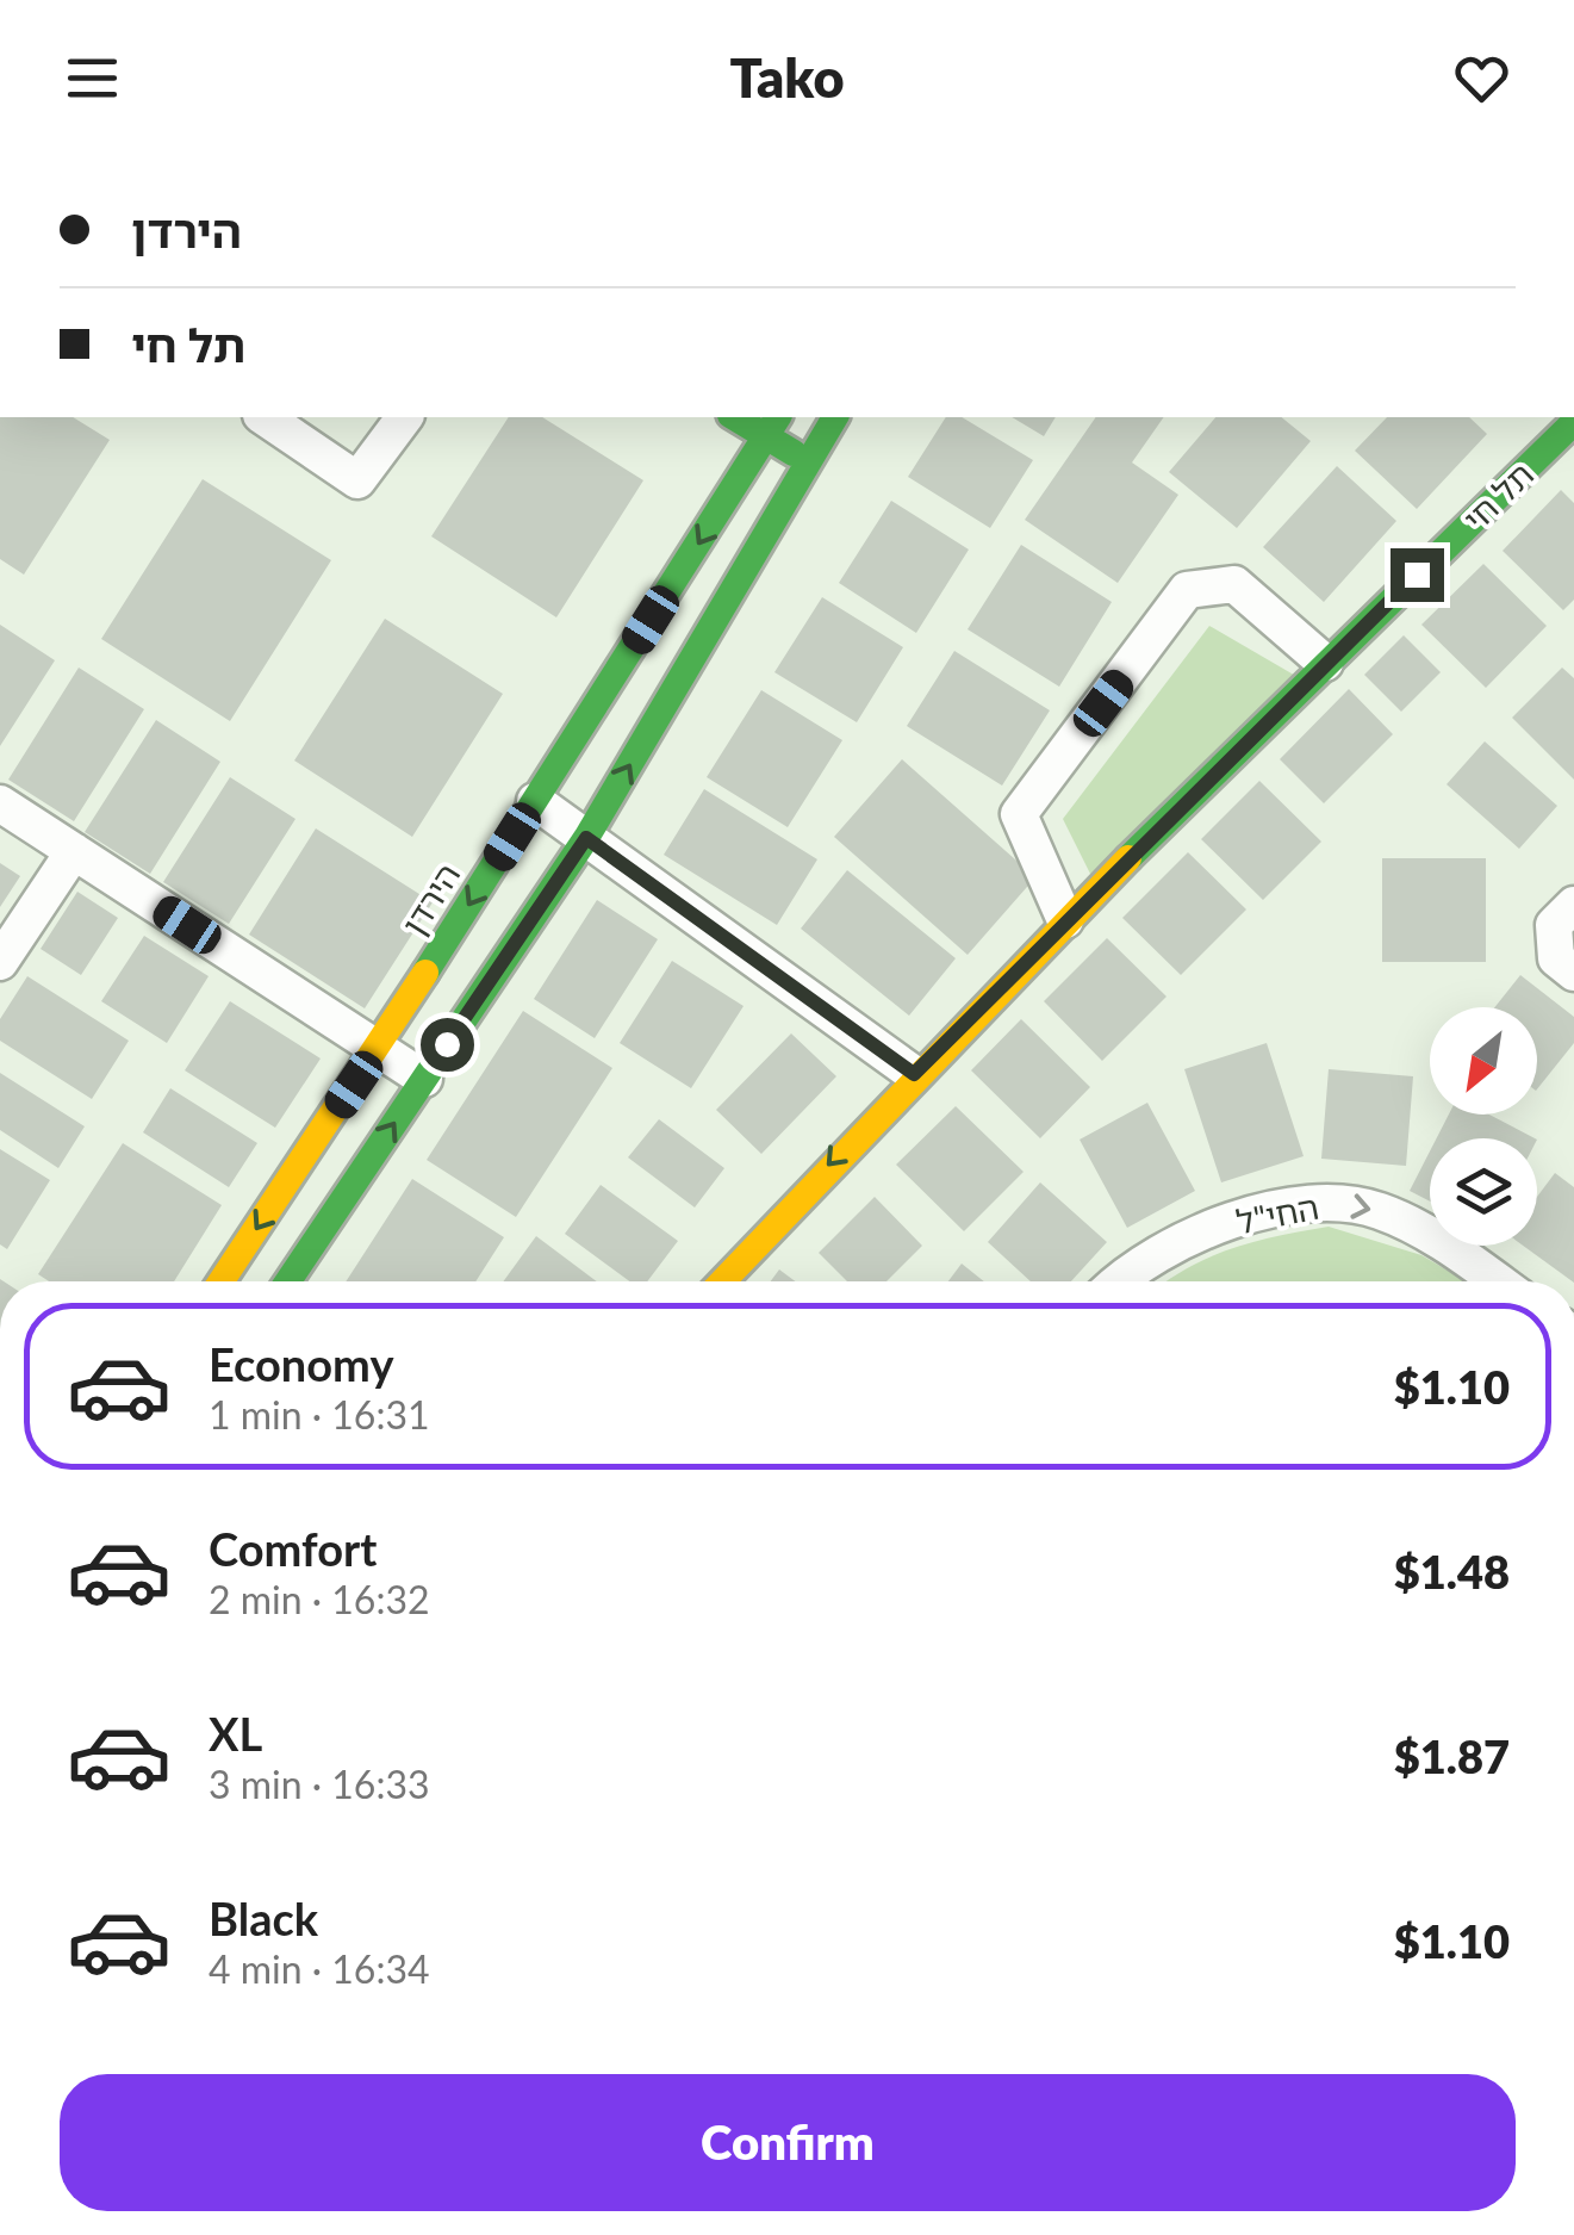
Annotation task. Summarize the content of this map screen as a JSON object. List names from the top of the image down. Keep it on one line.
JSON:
{"streets":{"street":["תל חי","הירדן","החי\"ל"]},"one_way":["החי\"ל"],"north":"bottom left","page":{"header":"Tako","banner":["הירדן","תל חי"],"list":[{"name":"Economy","note":"1 min · 16:31","value":"$1.10"},{"name":"Comfort","note":"2 min · 16:32","value":"$1.48"},{"name":"XL","note":"3 min · 16:33","value":"$1.87"},{"name":"Black","note":"4 min · 16:34","value":"$1.10"}],"buttons":"Confirm"}}
